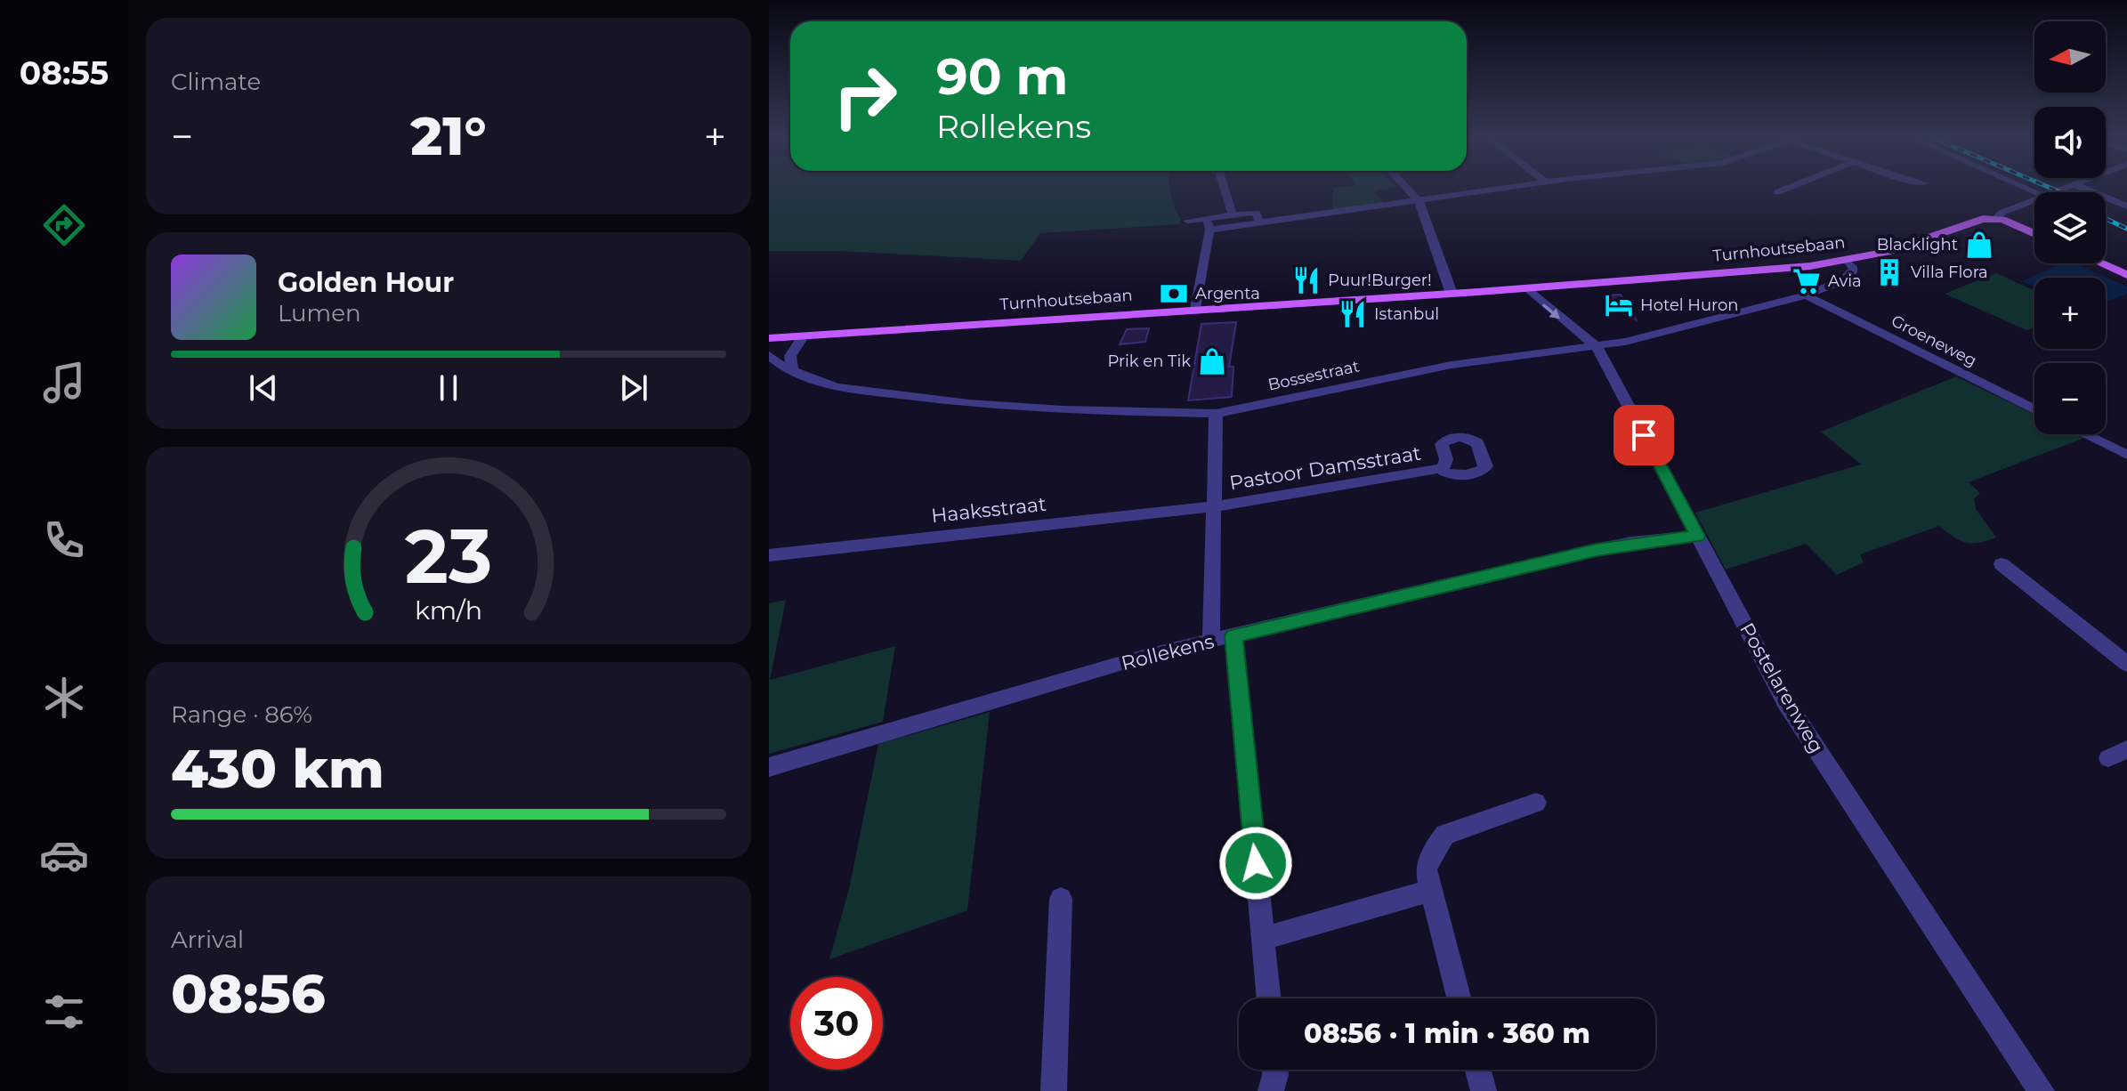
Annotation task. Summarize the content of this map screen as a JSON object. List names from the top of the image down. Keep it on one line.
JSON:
{"streets":{"main road":["Turnhoutsebaan"],"street":["Groeneweg","Bossestraat","Pastoor Damsstraat","Haaksstraat","Rollekens","Postelarenweg"]},"crossings":[["Turnhoutsebaan","Postelarenweg"],["Groeneweg","Bossestraat"],["Bossestraat","Postelarenweg"],["Pastoor Damsstraat","Haaksstraat"],["Rollekens","Postelarenweg"]],"places":{"shop":["Blacklight","Prik en Tik"],"building":["Villa Flora"],"restaurant":["Puur!Burger!","Istanbul"],"supermarket":["Avia"],"bank":["Argenta"],"hotel":["Hotel Huron"]},"north":"left","page":{"tabs":"08:55","tile":["Climate",["Range · 86%","430 km"],["Arrival","08:56"]],"map_buttons":["+","−"],"turn":["90 m","Rollekens"],"heat":["−","21°","+"],"song":["Golden Hour","Lumen"],"limit":"30","trip":"08:56 · 1 min · 360 m","gauge":["23","km/h"]}}
